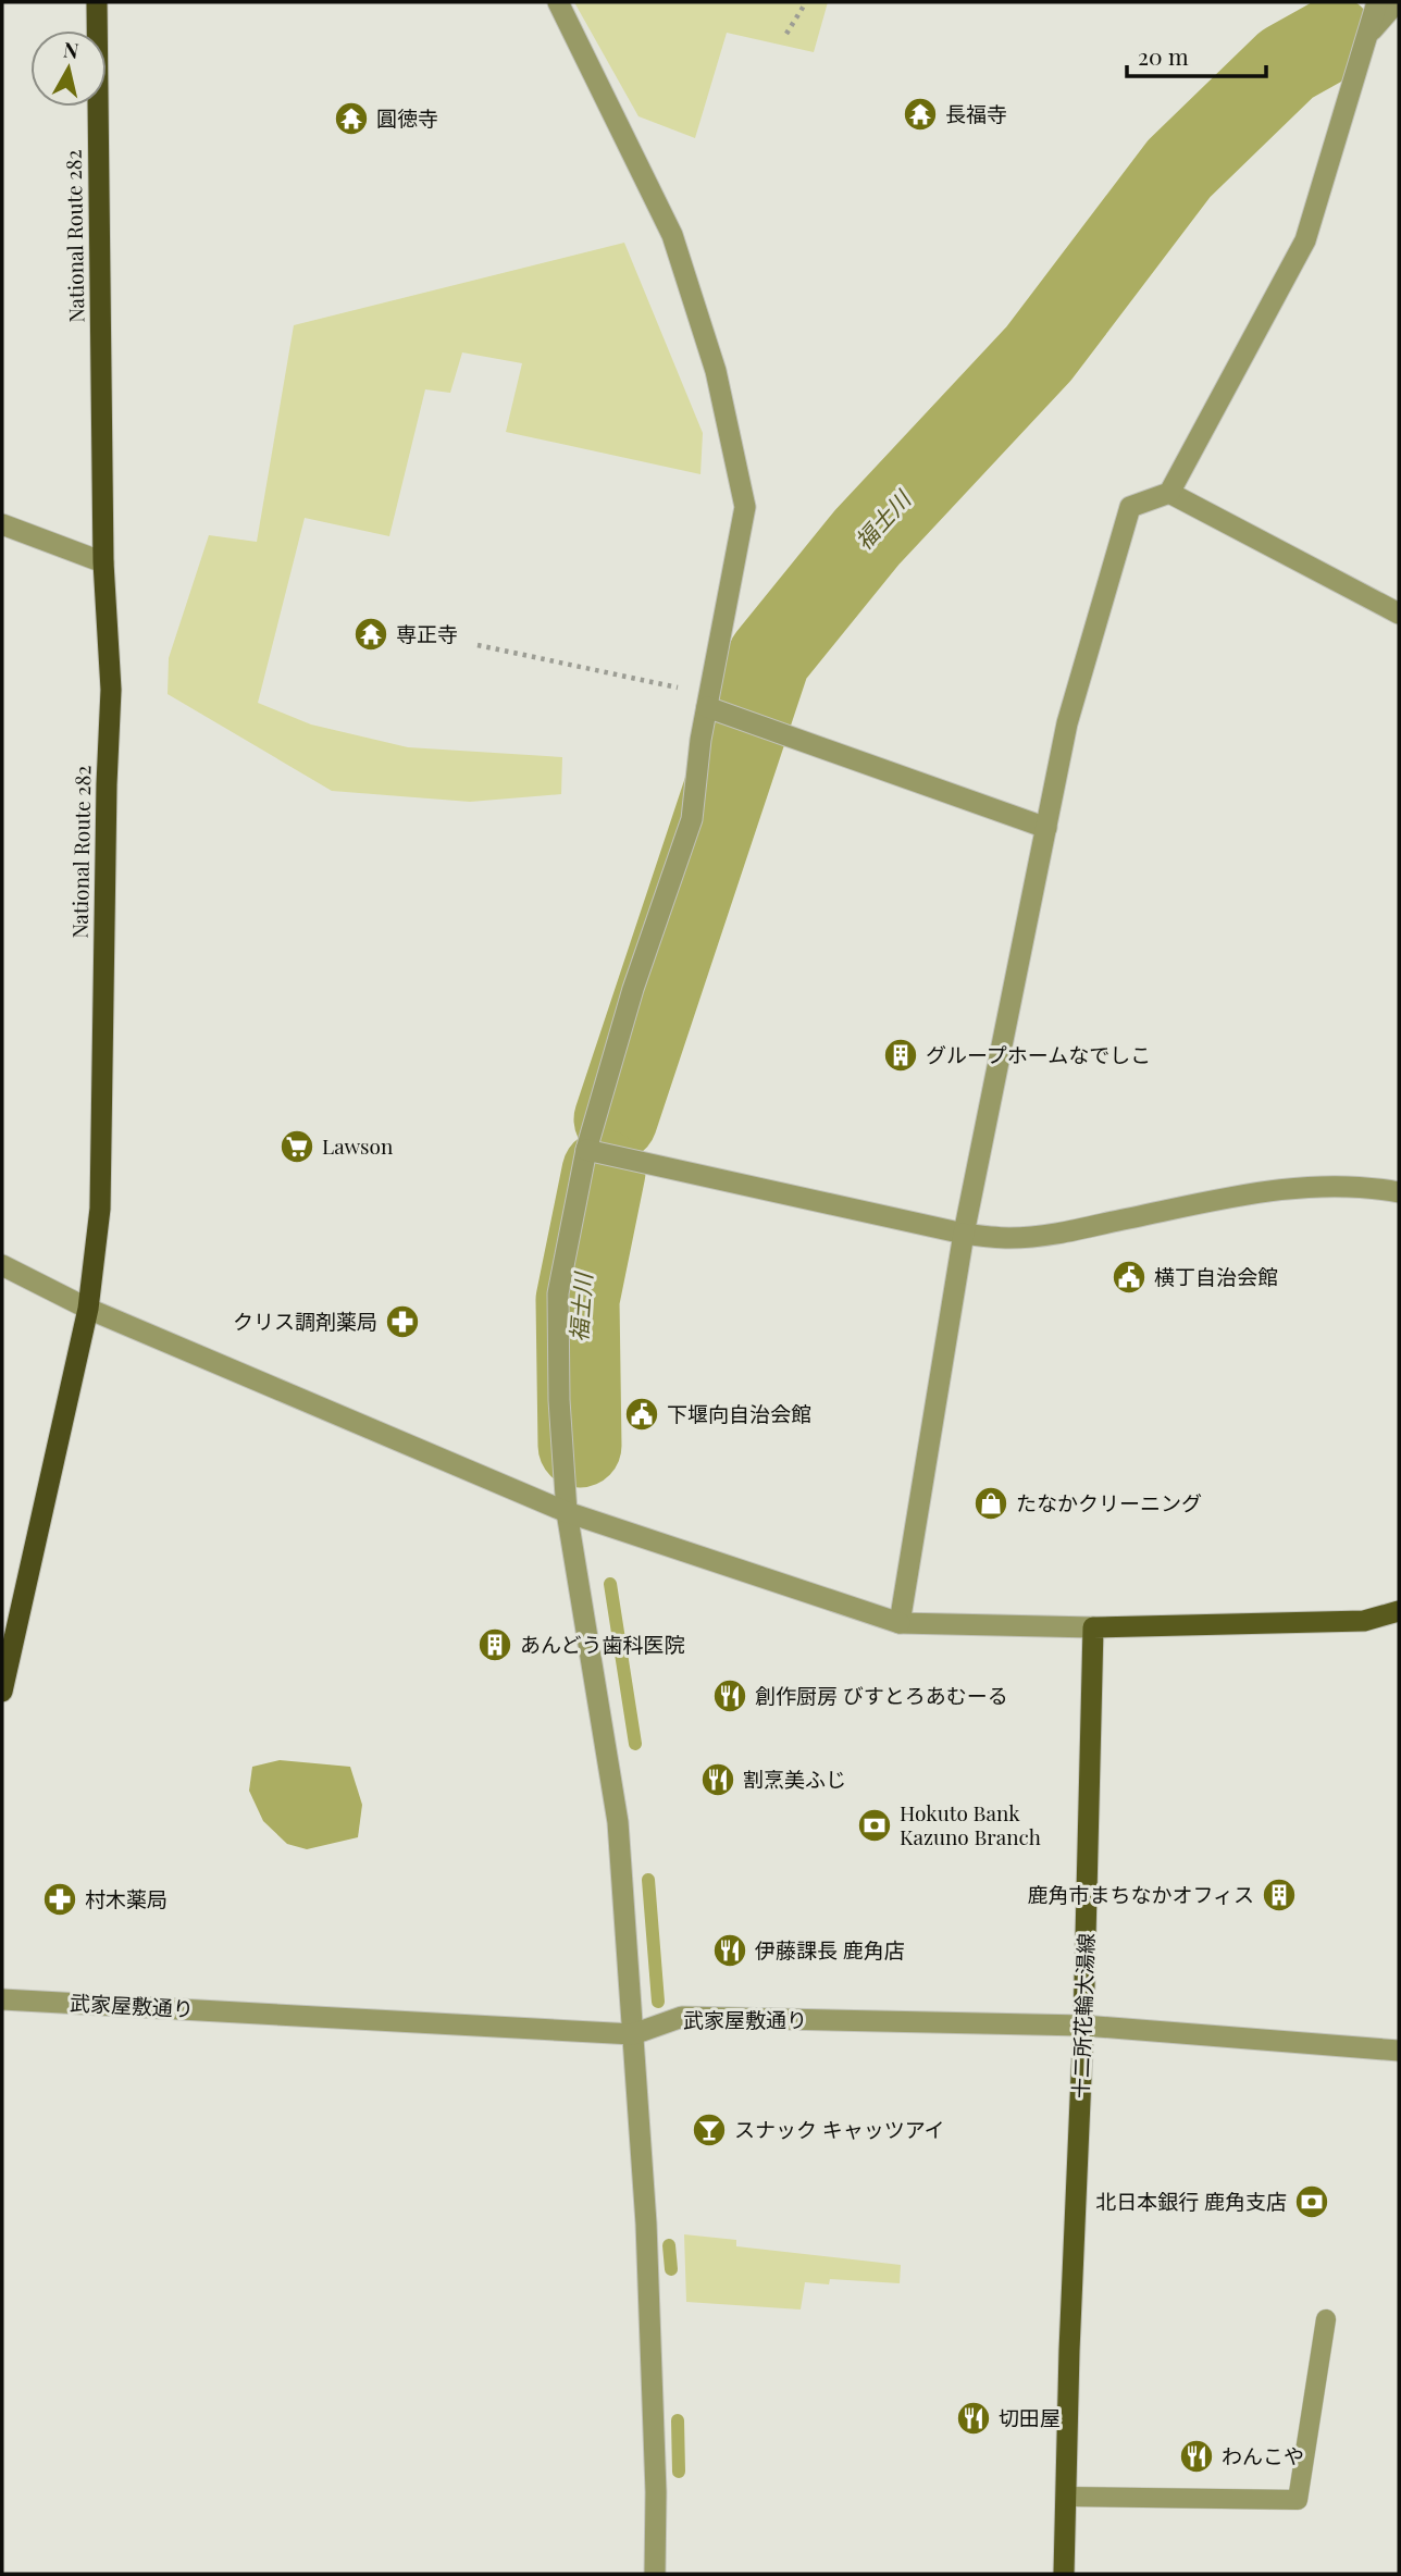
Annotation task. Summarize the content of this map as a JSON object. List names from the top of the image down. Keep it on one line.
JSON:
{"streets":{"highway":["National Route 282"],"main road":["十二所花輪大湯線"],"street":["武家屋敷通り"]},"crossings":[["武家屋敷通り","十二所花輪大湯線"]],"water":["福士川"],"places":{"temple":["長福寺","圓徳寺","専正寺"],"building":["グループホームなでしこ","あんどう歯科医院","鹿角市まちなかオフィス"],"supermarket":["Lawson"],"public building":["横丁自治会館","下堰向自治会館"],"pharmacy":["クリス調剤薬局","村木薬局"],"shop":["たなかクリーニング"],"restaurant":["創作厨房 びすとろあむーる","割烹美ふじ","伊藤課長 鹿角店","切田屋","わんこや"],"bank":["Hokuto Bank Kazuno Branch","北日本銀行 鹿角支店"],"bar":["スナック キャッツアイ"]},"scale_bar":"20 m","north":"top"}
